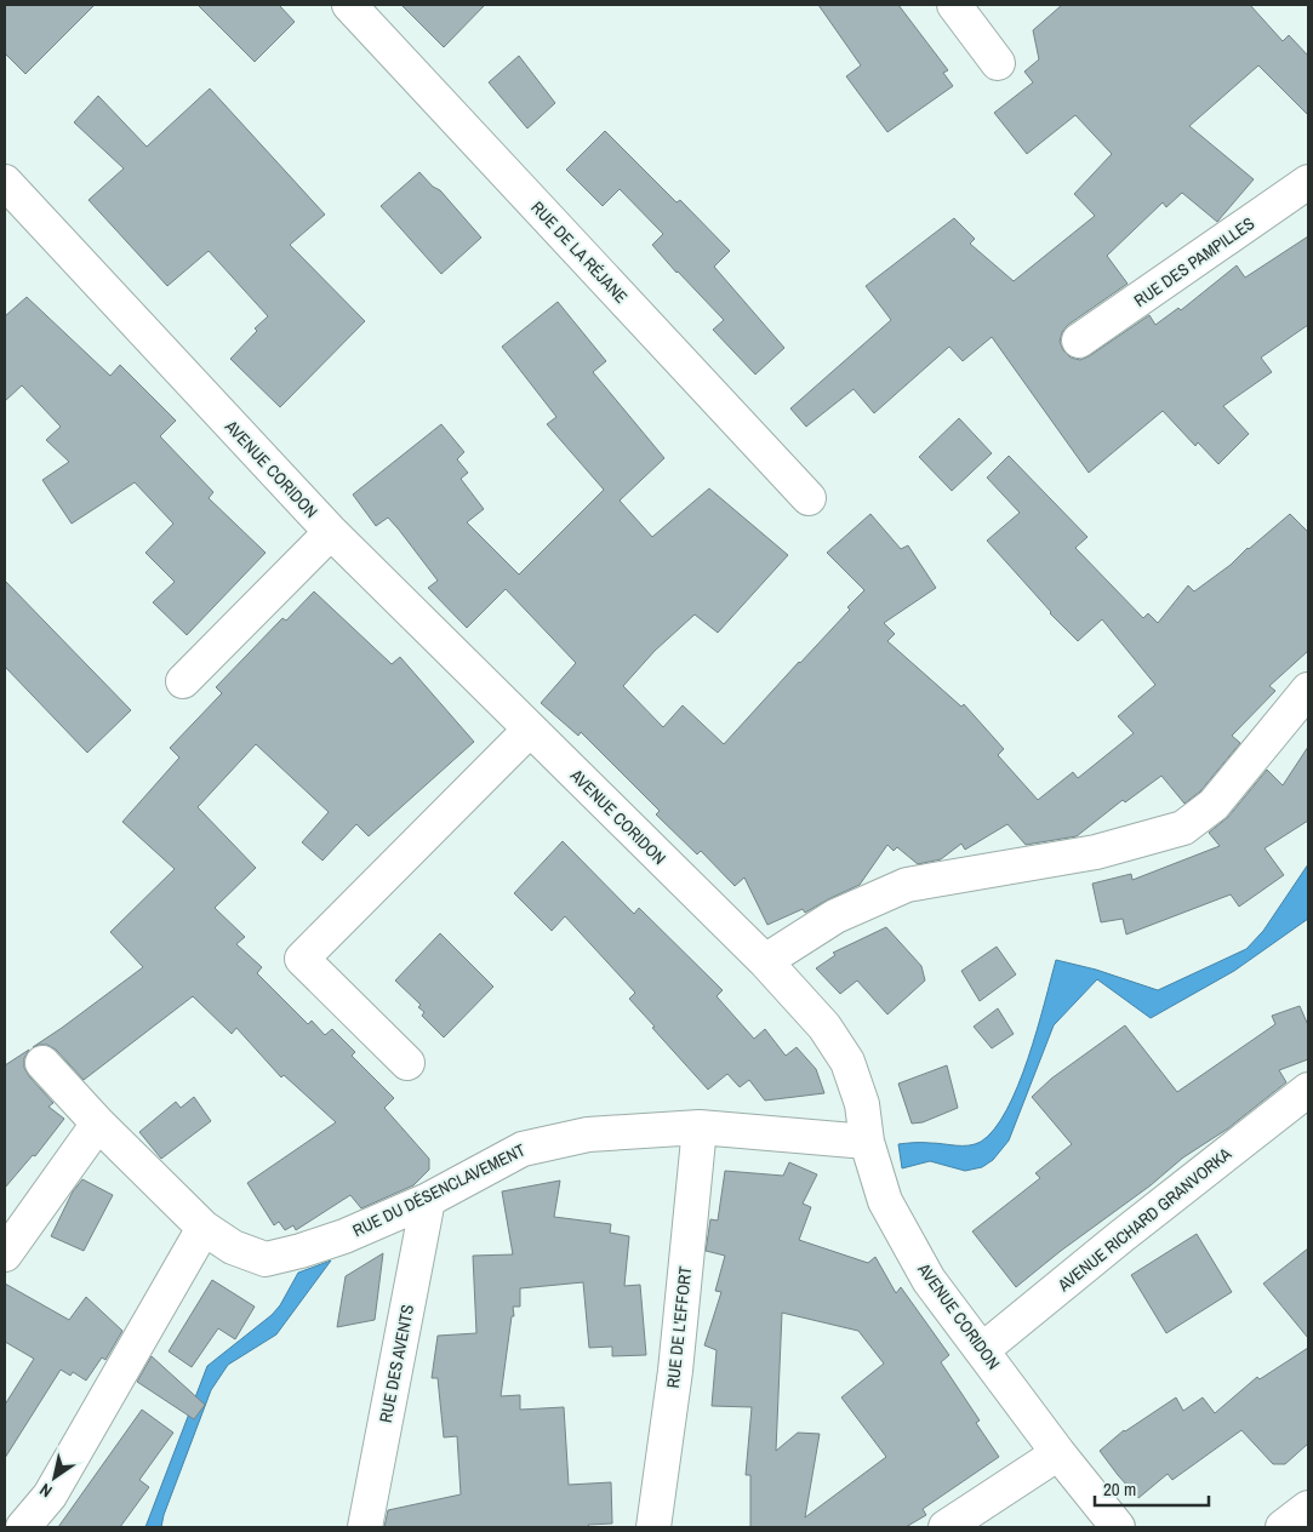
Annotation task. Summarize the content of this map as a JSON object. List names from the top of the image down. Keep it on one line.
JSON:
{"streets":{"street":["RUE DE LA RÉJANE","RUE DES PAMPILLES","AVENUE CORIDON","RUE DU DÉSENCLAVEMENT","AVENUE RICHARD GRANVORKA","RUE DE L'EFFORT","RUE DES AVENTS"]},"crossings":[["AVENUE CORIDON","RUE DU DÉSENCLAVEMENT"],["AVENUE CORIDON","AVENUE RICHARD GRANVORKA"],["RUE DU DÉSENCLAVEMENT","RUE DE L'EFFORT"],["RUE DU DÉSENCLAVEMENT","RUE DES AVENTS"]],"scale_bar":"20 m","north":"bottom left"}
